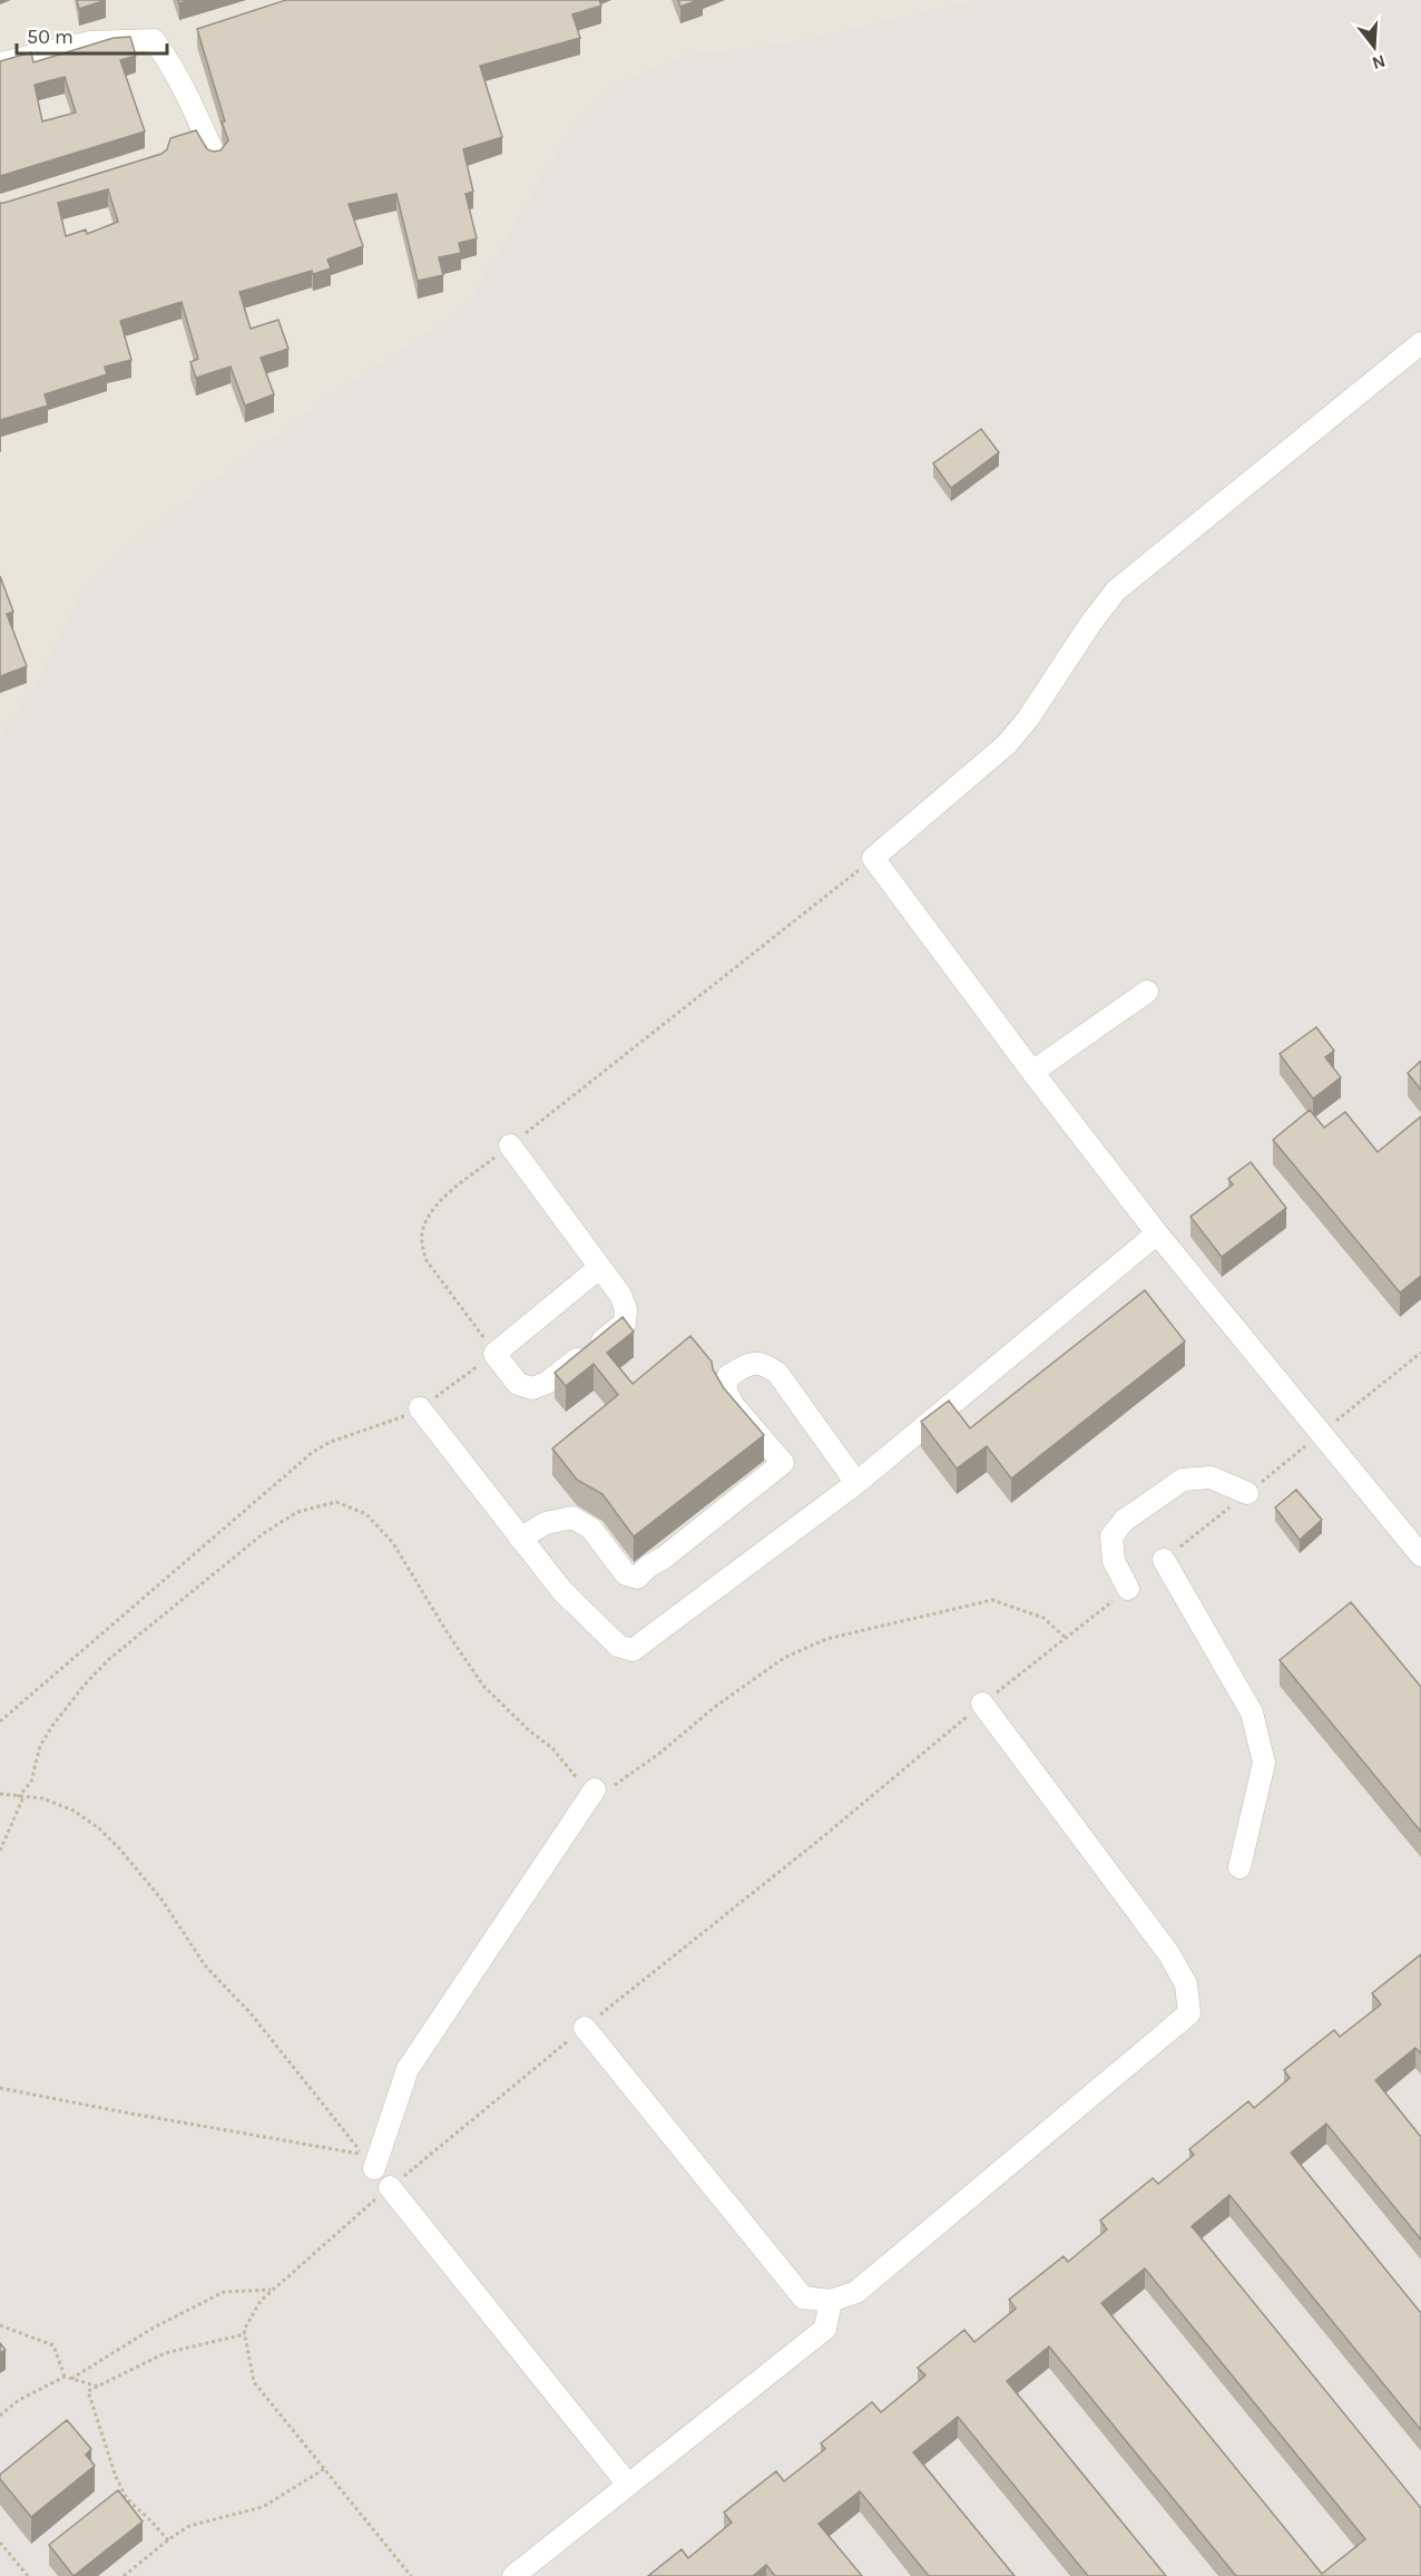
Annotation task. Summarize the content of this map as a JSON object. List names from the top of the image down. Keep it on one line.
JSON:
{"scale_bar":"50 m","north":"bottom"}
